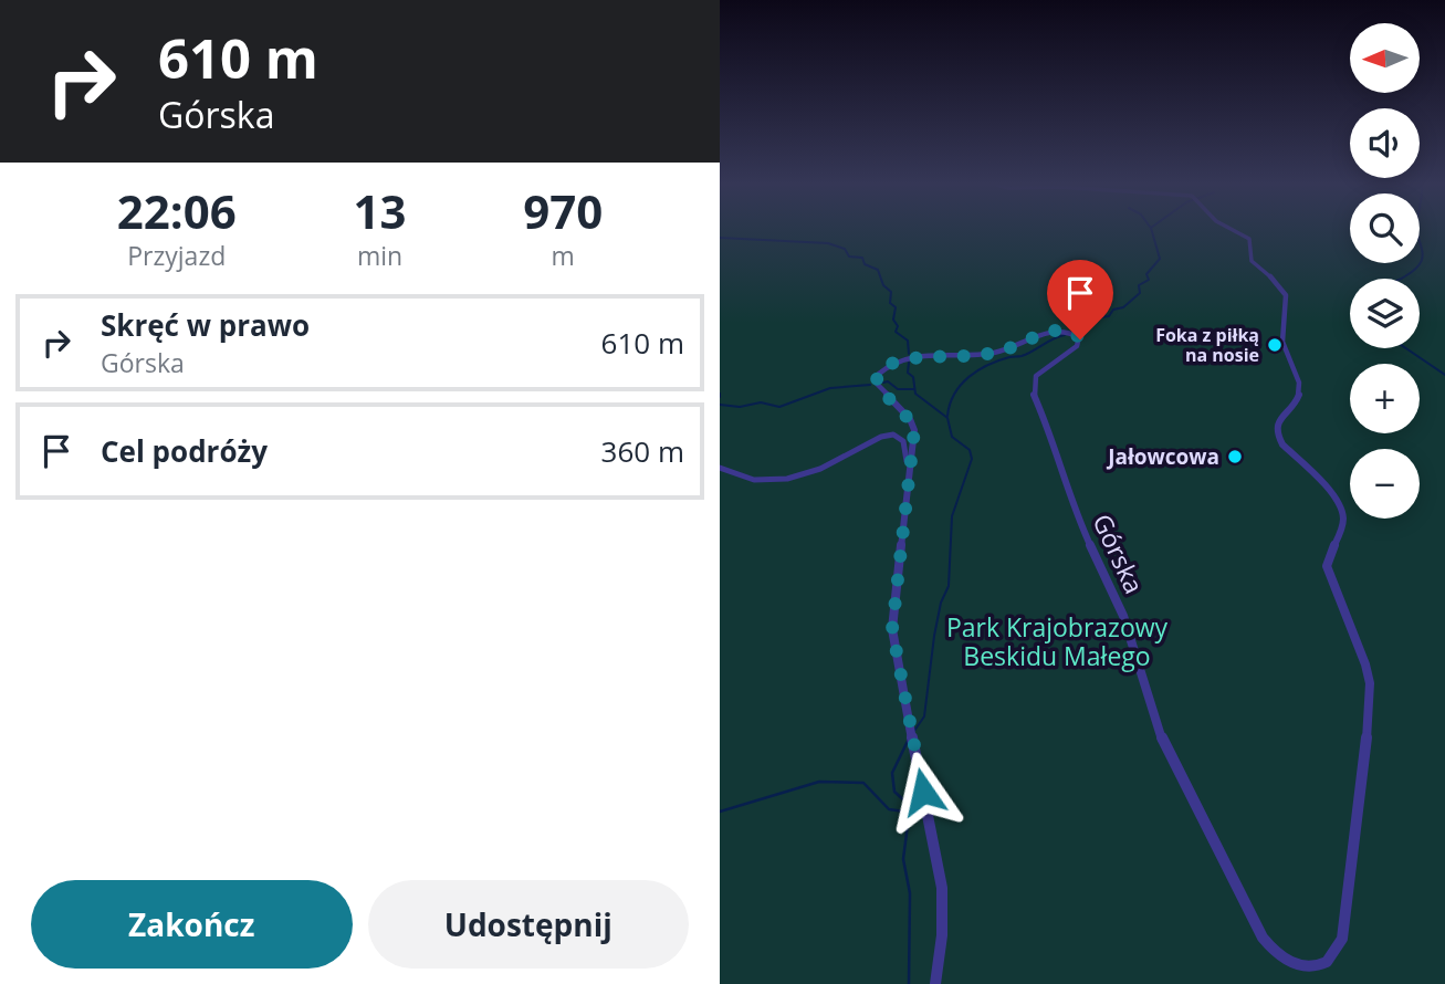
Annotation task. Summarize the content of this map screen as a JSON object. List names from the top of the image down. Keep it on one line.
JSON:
{"streets":{"street":["Górska"]},"parks":["Park Krajobrazowy Beskidu Małego"],"places":["Foka z piłką na nosie","Jałowcowa"],"north":"left","page":{"turn":["610 m","Górska"],"map_buttons":["+","−"],"eta":["22:06","Przyjazd","13","min","970","m"],"list":[{"name":"Skręć w prawo","note":"Górska","value":"610 m"},{"name":"Cel podróży","value":"360 m"}],"buttons":["Zakończ","Udostępnij"]}}
